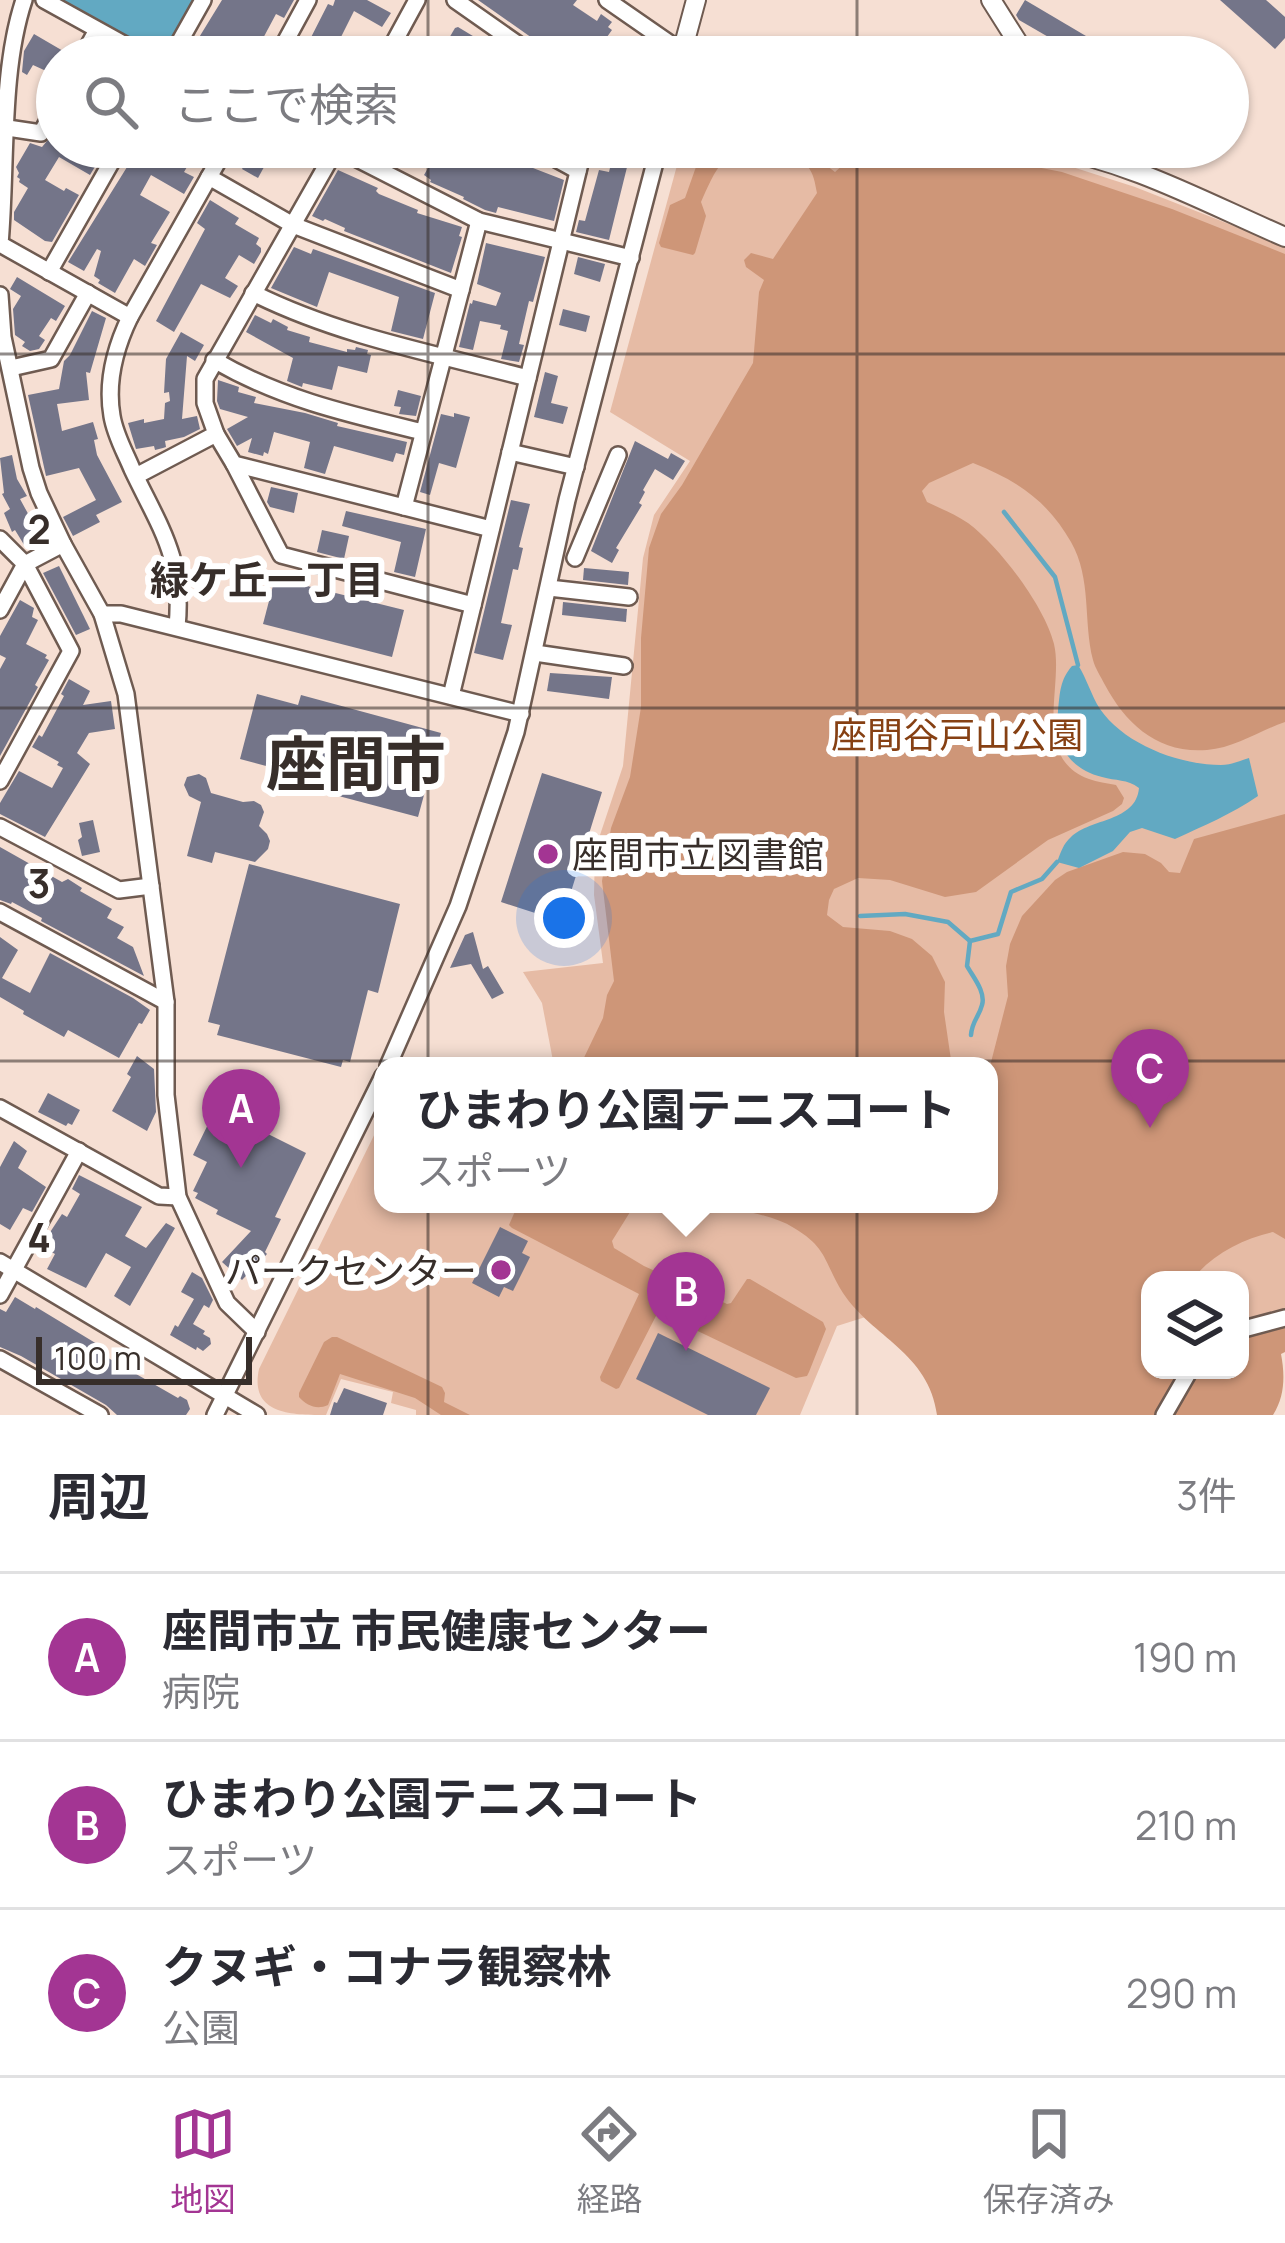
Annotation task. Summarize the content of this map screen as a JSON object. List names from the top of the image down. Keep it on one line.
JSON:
{"districts":["緑ケ丘一丁目","座間市"],"parks":["座間谷戸山公園"],"places":["座間市立図書館","パークセンター"],"scale_bar":"100 m","page":{"search":"ここで検索","pins":["C","A","B"],"popup":["ひまわり公園テニスコート","スポーツ"],"scale":"100 m","heading":["周辺","3件"],"list":[{"mark":"A","name":"座間市立 市民健康センター","note":"病院","value":"190 m"},{"mark":"B","name":"ひまわり公園テニスコート","note":"スポーツ","value":"210 m"},{"mark":"C","name":"クヌギ・コナラ観察林","note":"公園","value":"290 m"}],"nav":["地図","経路","保存済み"]},"grid":{"rows":["2","3","4"]}}
